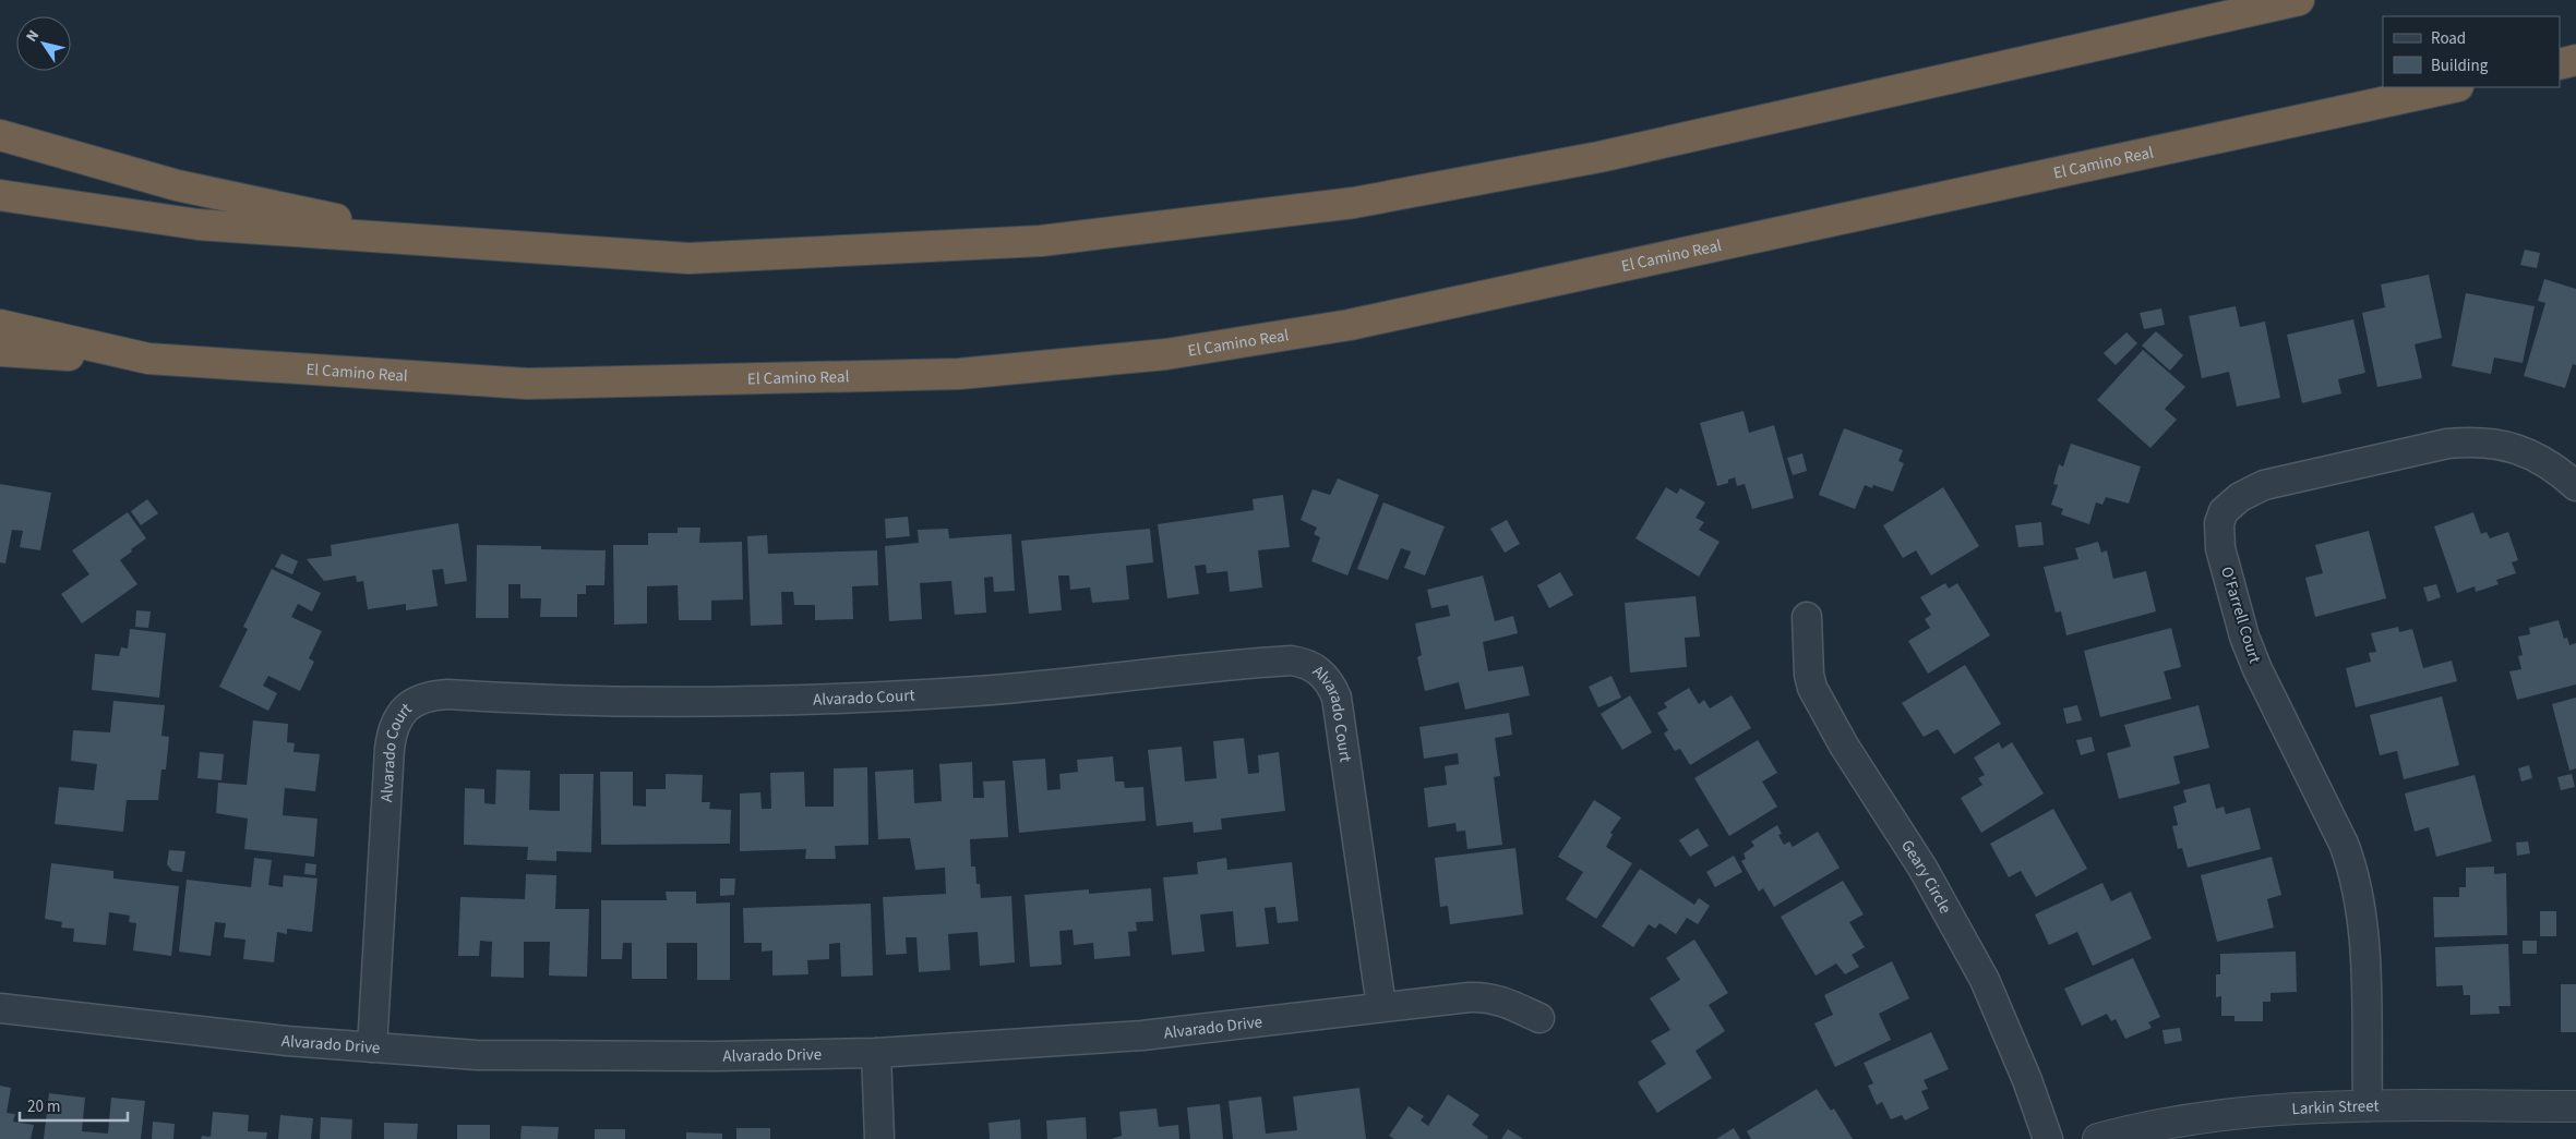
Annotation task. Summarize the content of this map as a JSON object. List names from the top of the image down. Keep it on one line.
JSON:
{"streets":{"highway":["El Camino Real"],"street":["O'Farrell Court","Alvarado Court","Geary Circle","Alvarado Drive","Larkin Street"]},"crossings":[["O'Farrell Court","Larkin Street"],["Alvarado Court","Alvarado Drive"]],"legend":["Road","Building"],"scale_bar":"20 m","north":"top left"}
